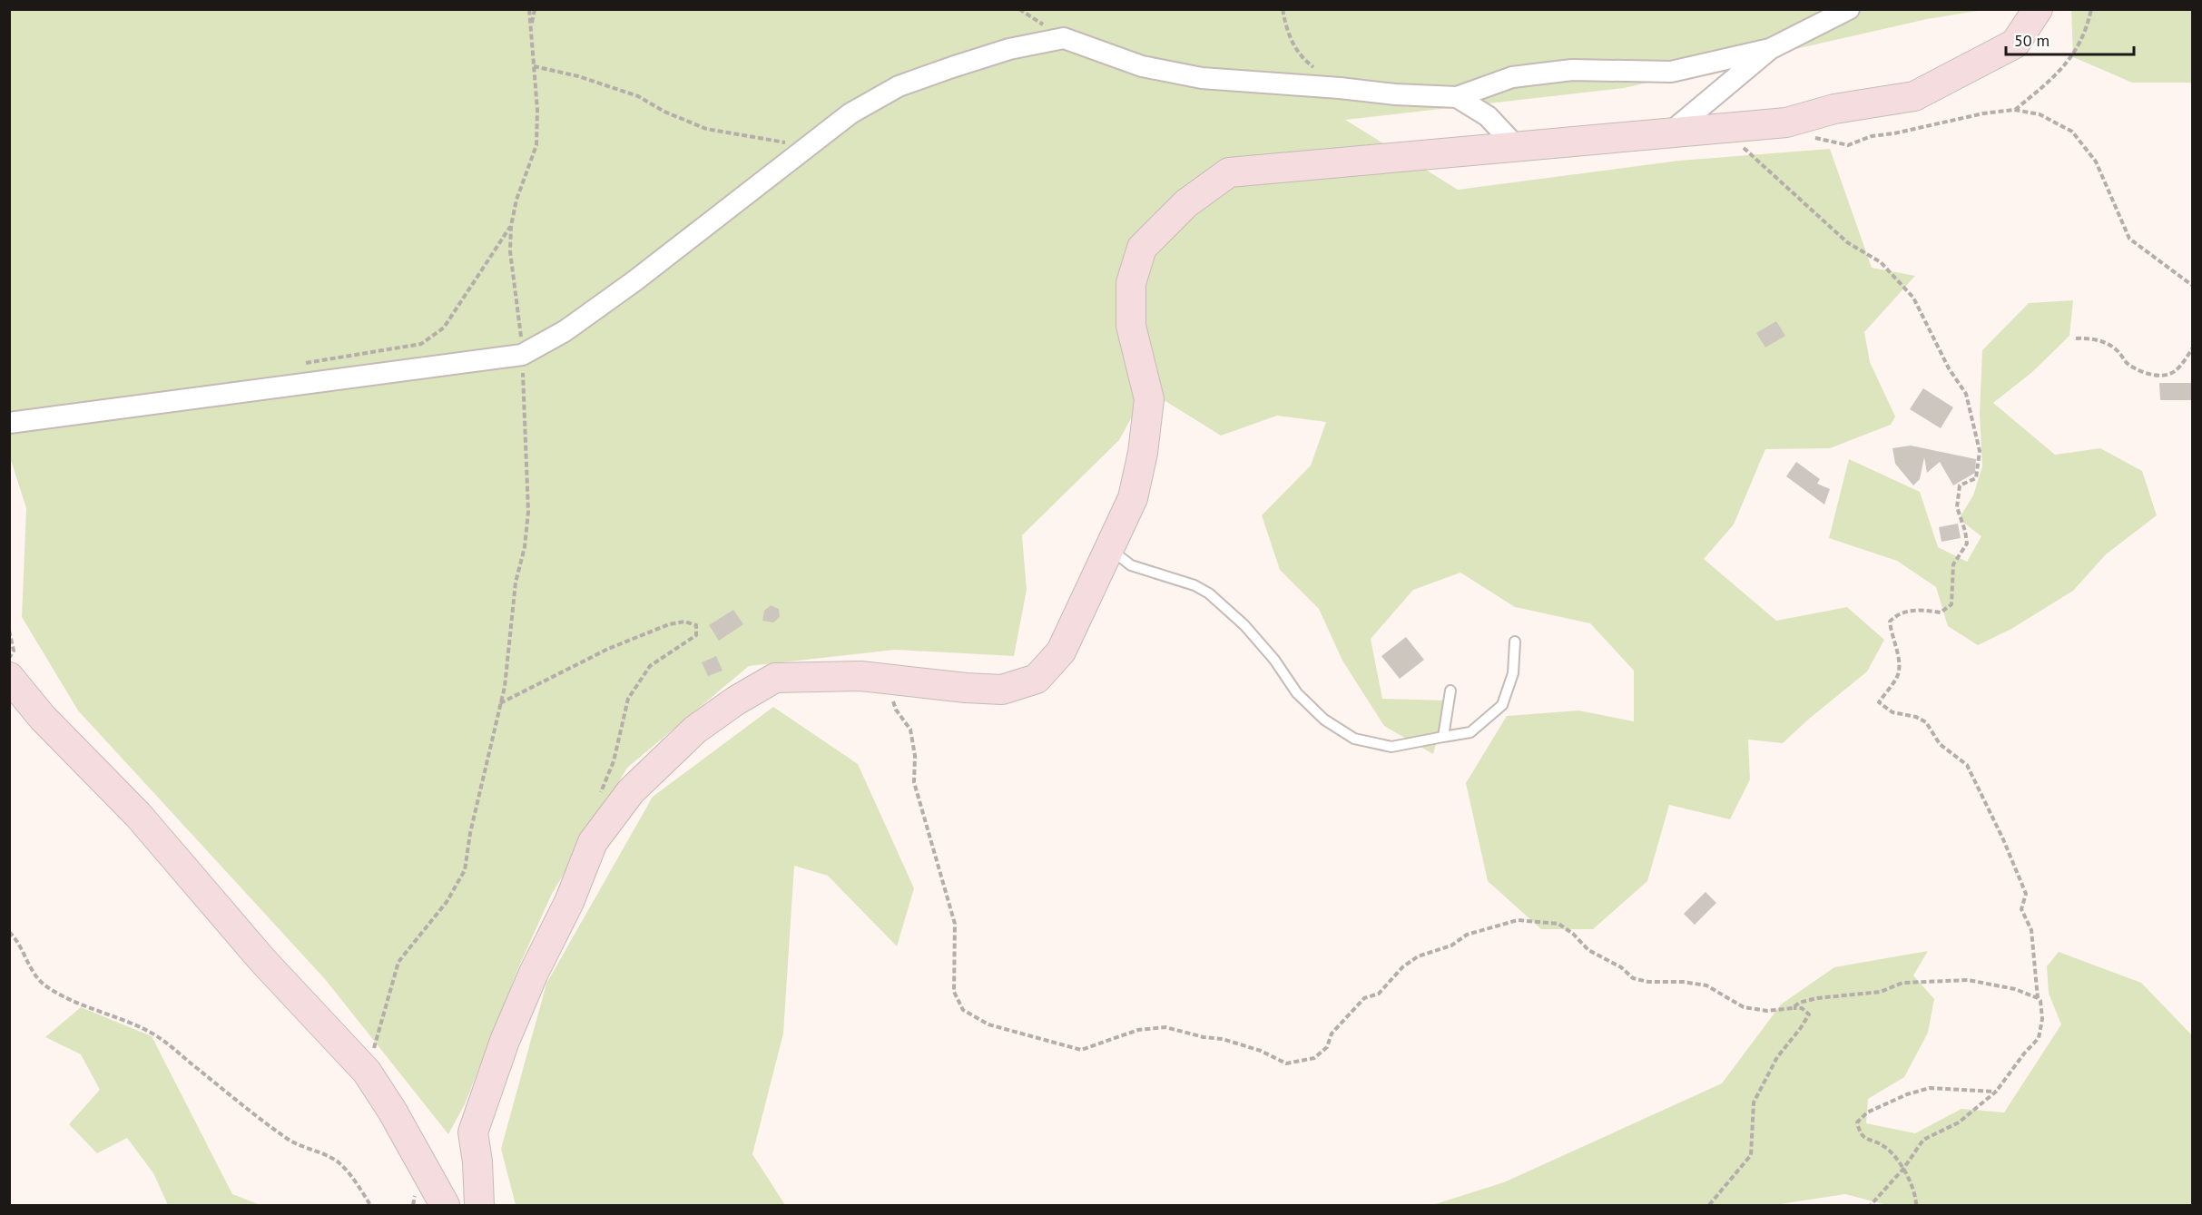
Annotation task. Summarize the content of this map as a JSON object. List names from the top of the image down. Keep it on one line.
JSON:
{"scale_bar":"50 m"}
